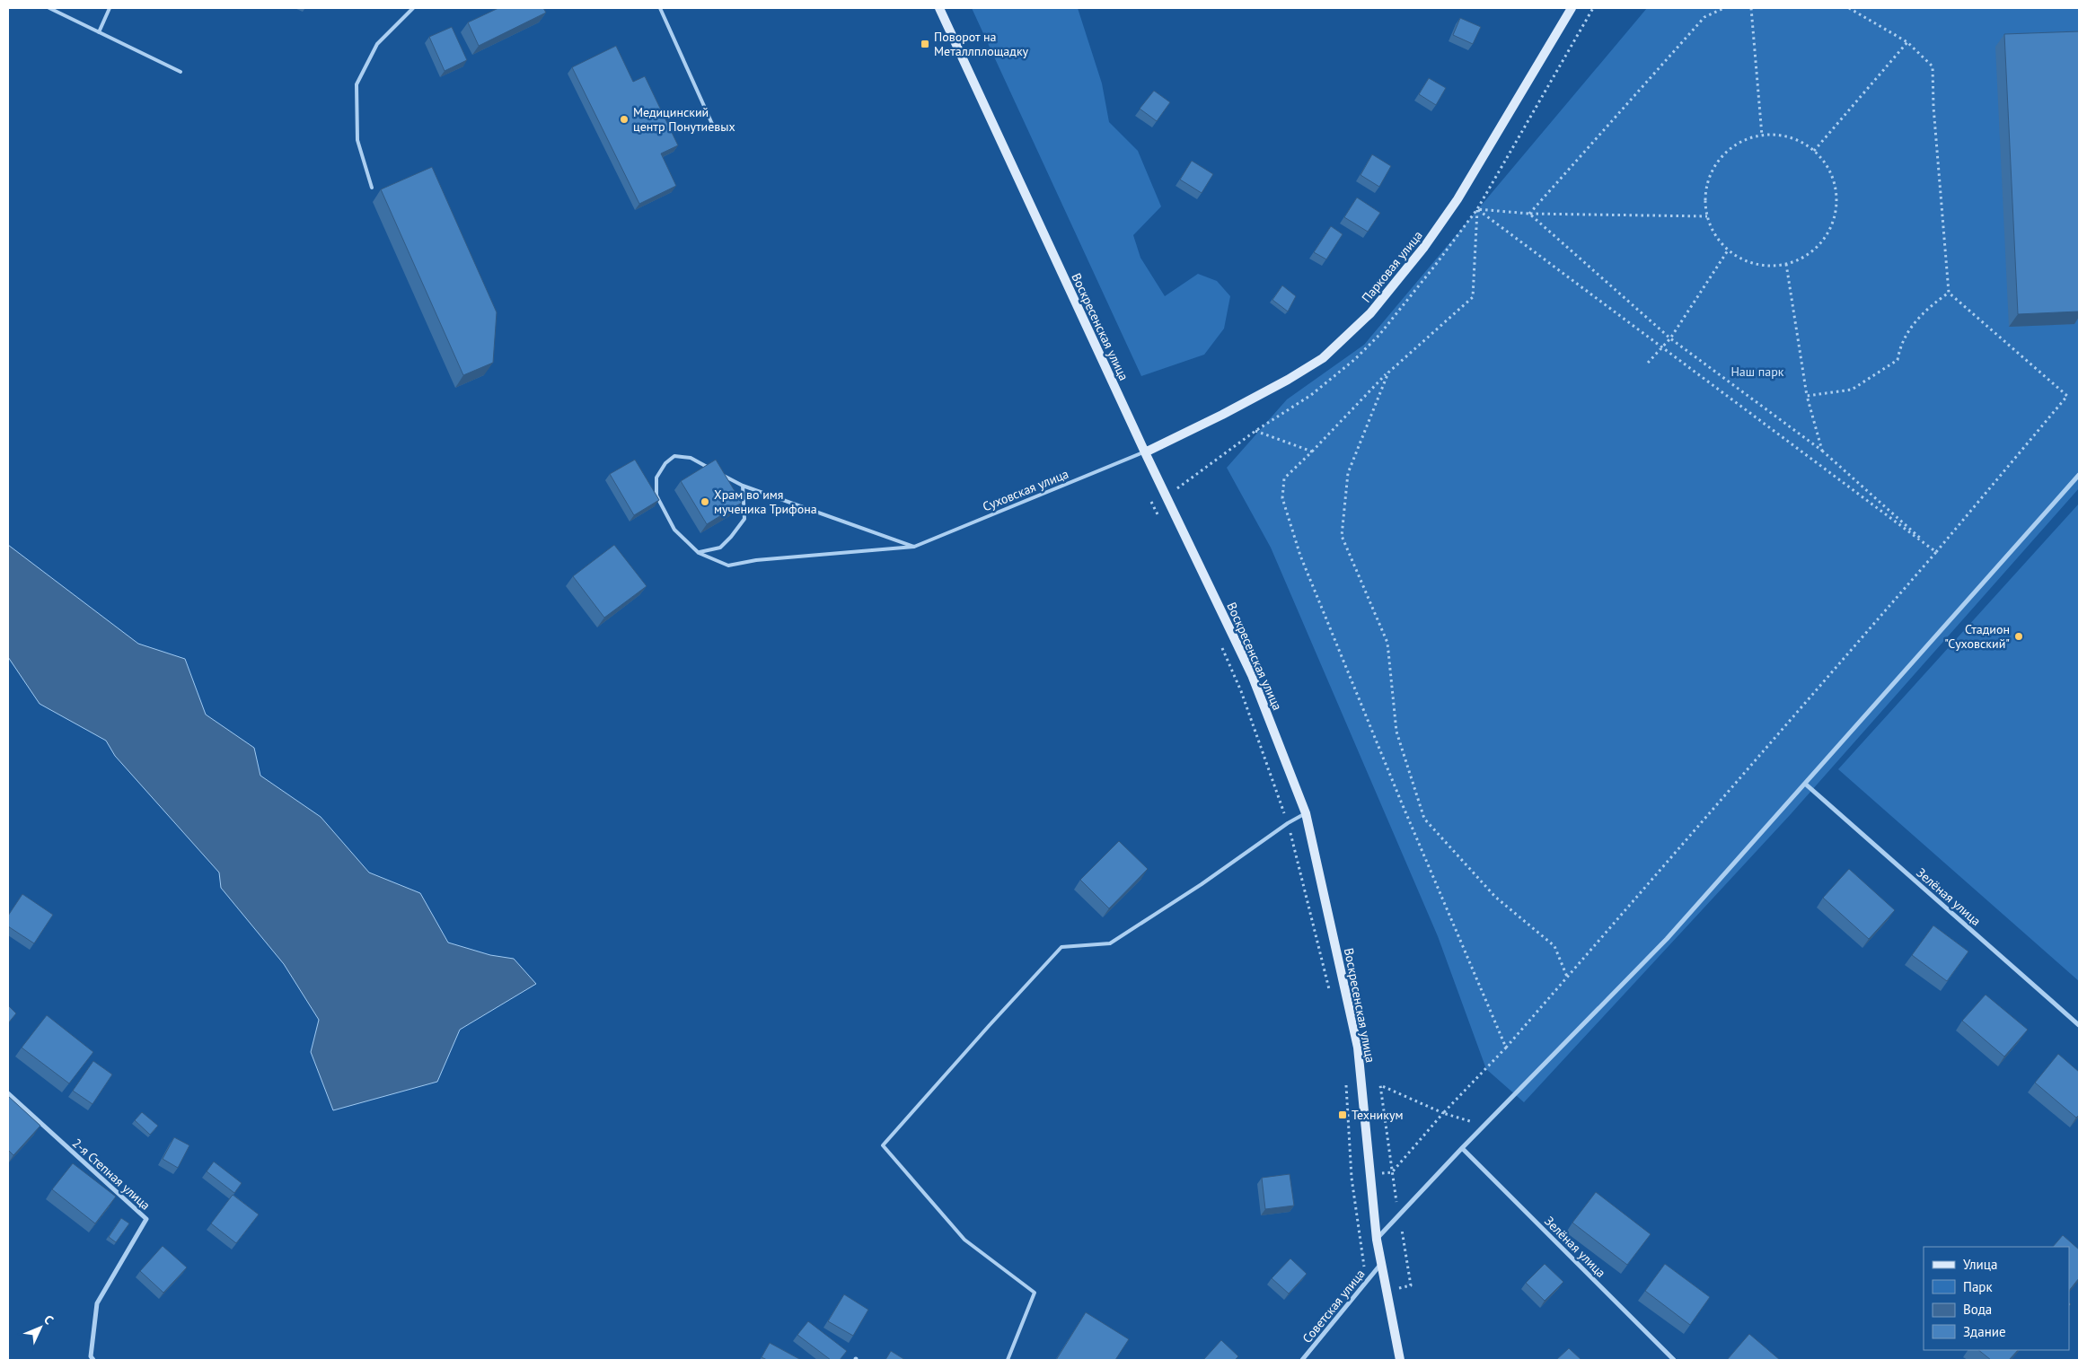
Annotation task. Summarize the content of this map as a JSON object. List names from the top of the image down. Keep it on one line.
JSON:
{"streets":{"street":["Парковая улица","Воскресенская улица","Зелёная улица","2-я Степная улица","Советская улица"],"lane":["Суховская улица"]},"crossings":[["Парковая улица","Воскресенская улица"],["Парковая улица","Суховская улица"],["Воскресенская улица","Суховская улица"],["Воскресенская улица","Советская улица"]],"parks":["Наш парк"],"places":{"transit":["Поворот на Металлплощадку","Техникум"],"other":["Медицинский центр Понутиевых","Храм во имя мученика Трифона","Стадион \"Суховский\""]},"legend":["Улица","Парк","Вода","Здание"],"north":"top right"}
